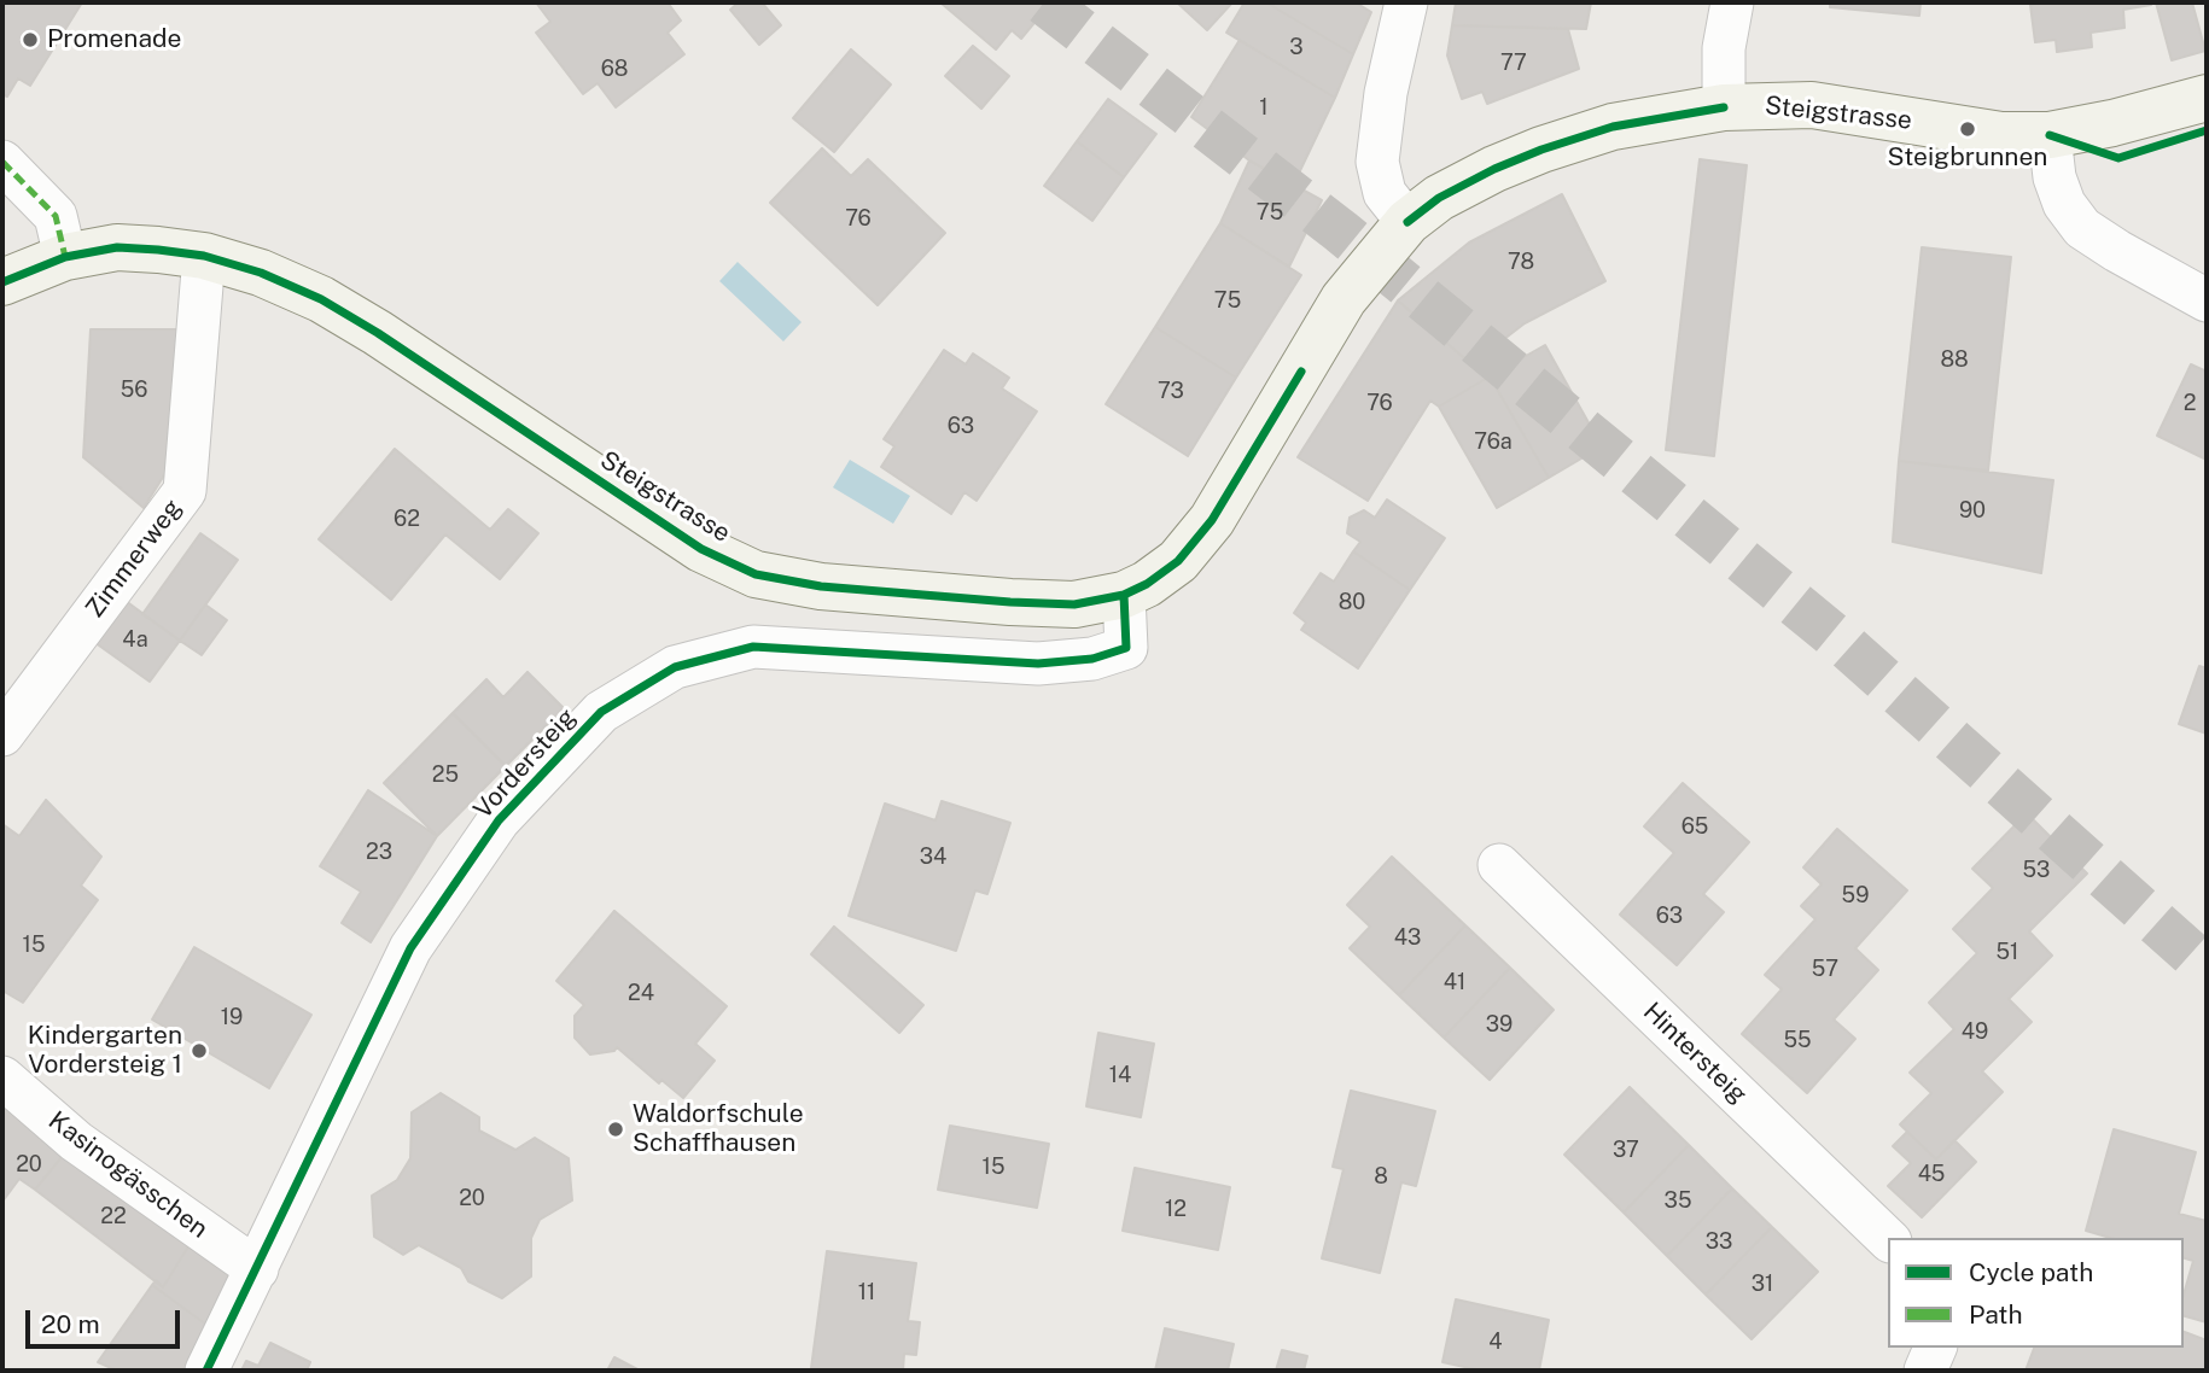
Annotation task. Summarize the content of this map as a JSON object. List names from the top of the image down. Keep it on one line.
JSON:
{"streets":{"street":["Steigstrasse","Zimmerweg","Vordersteig","Hintersteig","Kasinogässchen"]},"crossings":[["Steigstrasse","Zimmerweg"],["Steigstrasse","Vordersteig"],["Vordersteig","Kasinogässchen"]],"places":["Promenade","Steigbrunnen","Kindergarten Vordersteig 1","Waldorfschule Schaffhausen"],"house_numbers":["3","77","68","1","75","76","78","75","88","56","73","76","2","63","76a","90","62","80","4a","25","65","23","34","53","59","63","43","15","51","57","41","24","19","39","49","55","14","37","20","15","45","8","20","35","12","22","33","31","11","4"],"legend":["Cycle path","Path"],"scale_bar":"20 m"}
